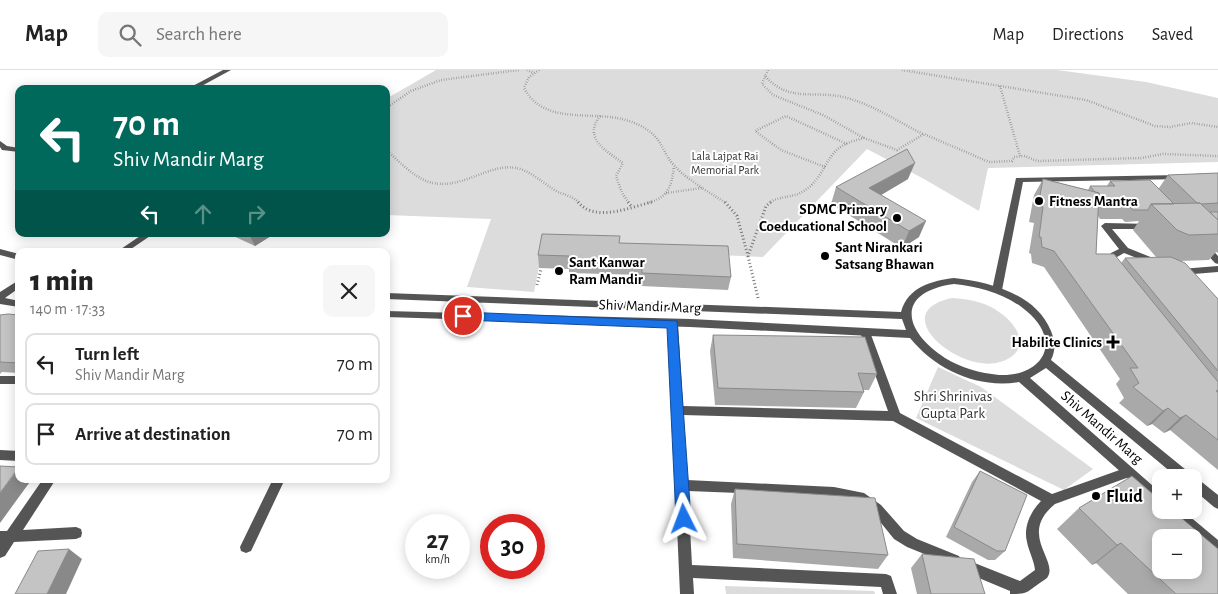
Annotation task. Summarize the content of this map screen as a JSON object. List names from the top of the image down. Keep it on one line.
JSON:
{"streets":{"street":["Shiv Mandir Marg"]},"parks":["Lala Lajpat Rai Memorial Park","Shri Shrinivas Gupta Park"],"places":{"other":["Fitness Mantra","SDMC Primary Coeducational School","Sant Nirankari Satsang Bhawan","Sant Kanwar Ram Mandir","Fluid"],"health":["Habilite Clinics"]},"page":{"header":"Map","search":"Search here","nav":["Map","Directions","Saved"],"turn":["70 m","Shiv Mandir Marg"],"heading":["1 min","140 m · 17:33"],"list":[{"name":"Turn left","note":"Shiv Mandir Marg","value":"70 m"},{"name":"Arrive at destination","value":"70 m"}],"map_buttons":["+","−"],"speed":"27 km/h","limit":"30"}}
